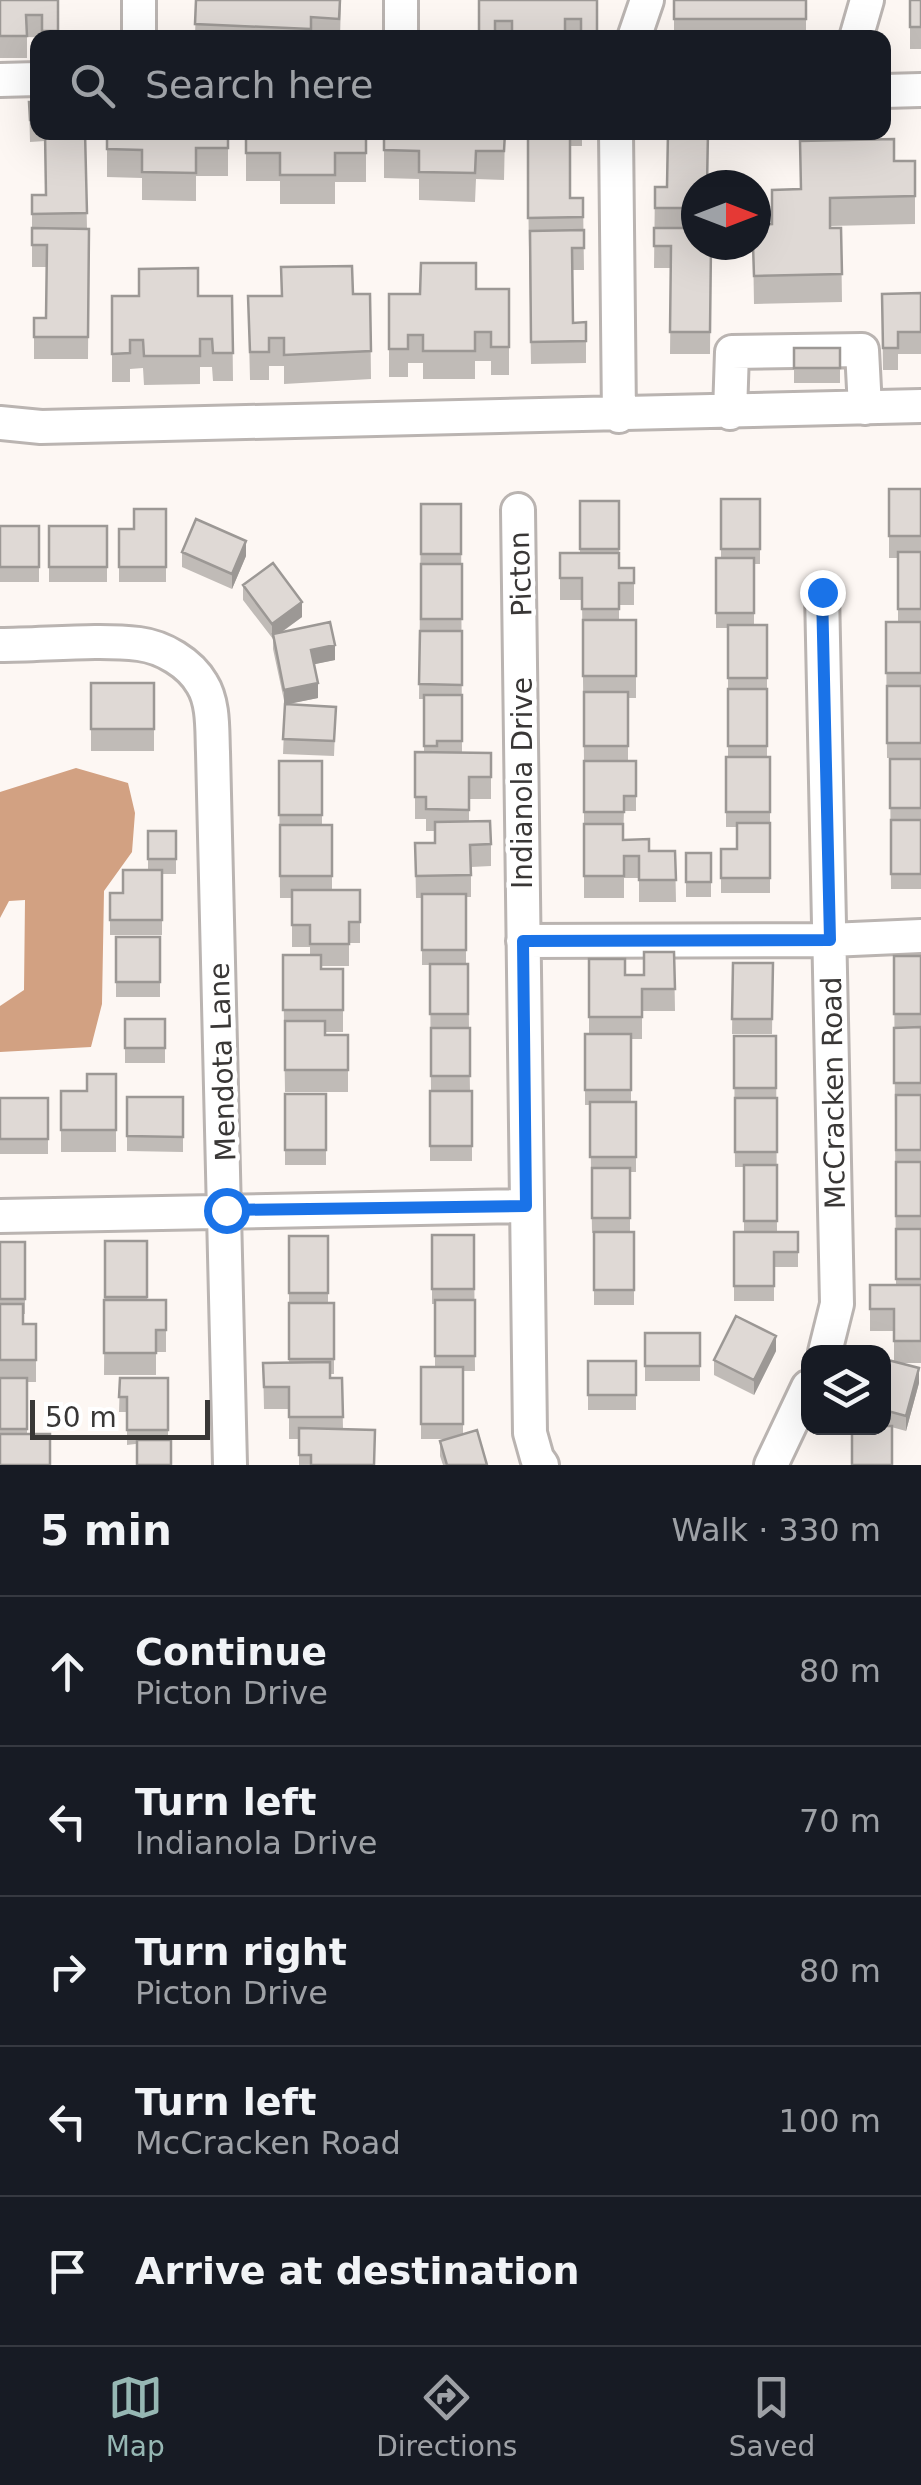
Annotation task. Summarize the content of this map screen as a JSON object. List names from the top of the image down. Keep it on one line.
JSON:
{"streets":{"street":["Picton","Indianola Drive","Mendota Lane","McCracken Road"]},"crossings":[["Picton","Indianola Drive"]],"scale_bar":"50 m","north":"right","page":{"search":"Search here","scale":"50 m","heading":["5 min","Walk · 330 m"],"list":[["Continue","Picton Drive","80 m"],["Turn left","Indianola Drive","70 m"],["Turn right","Picton Drive","80 m"],["Turn left","McCracken Road","100 m"],"Arrive at destination"],"nav":["Map","Directions","Saved"]}}
